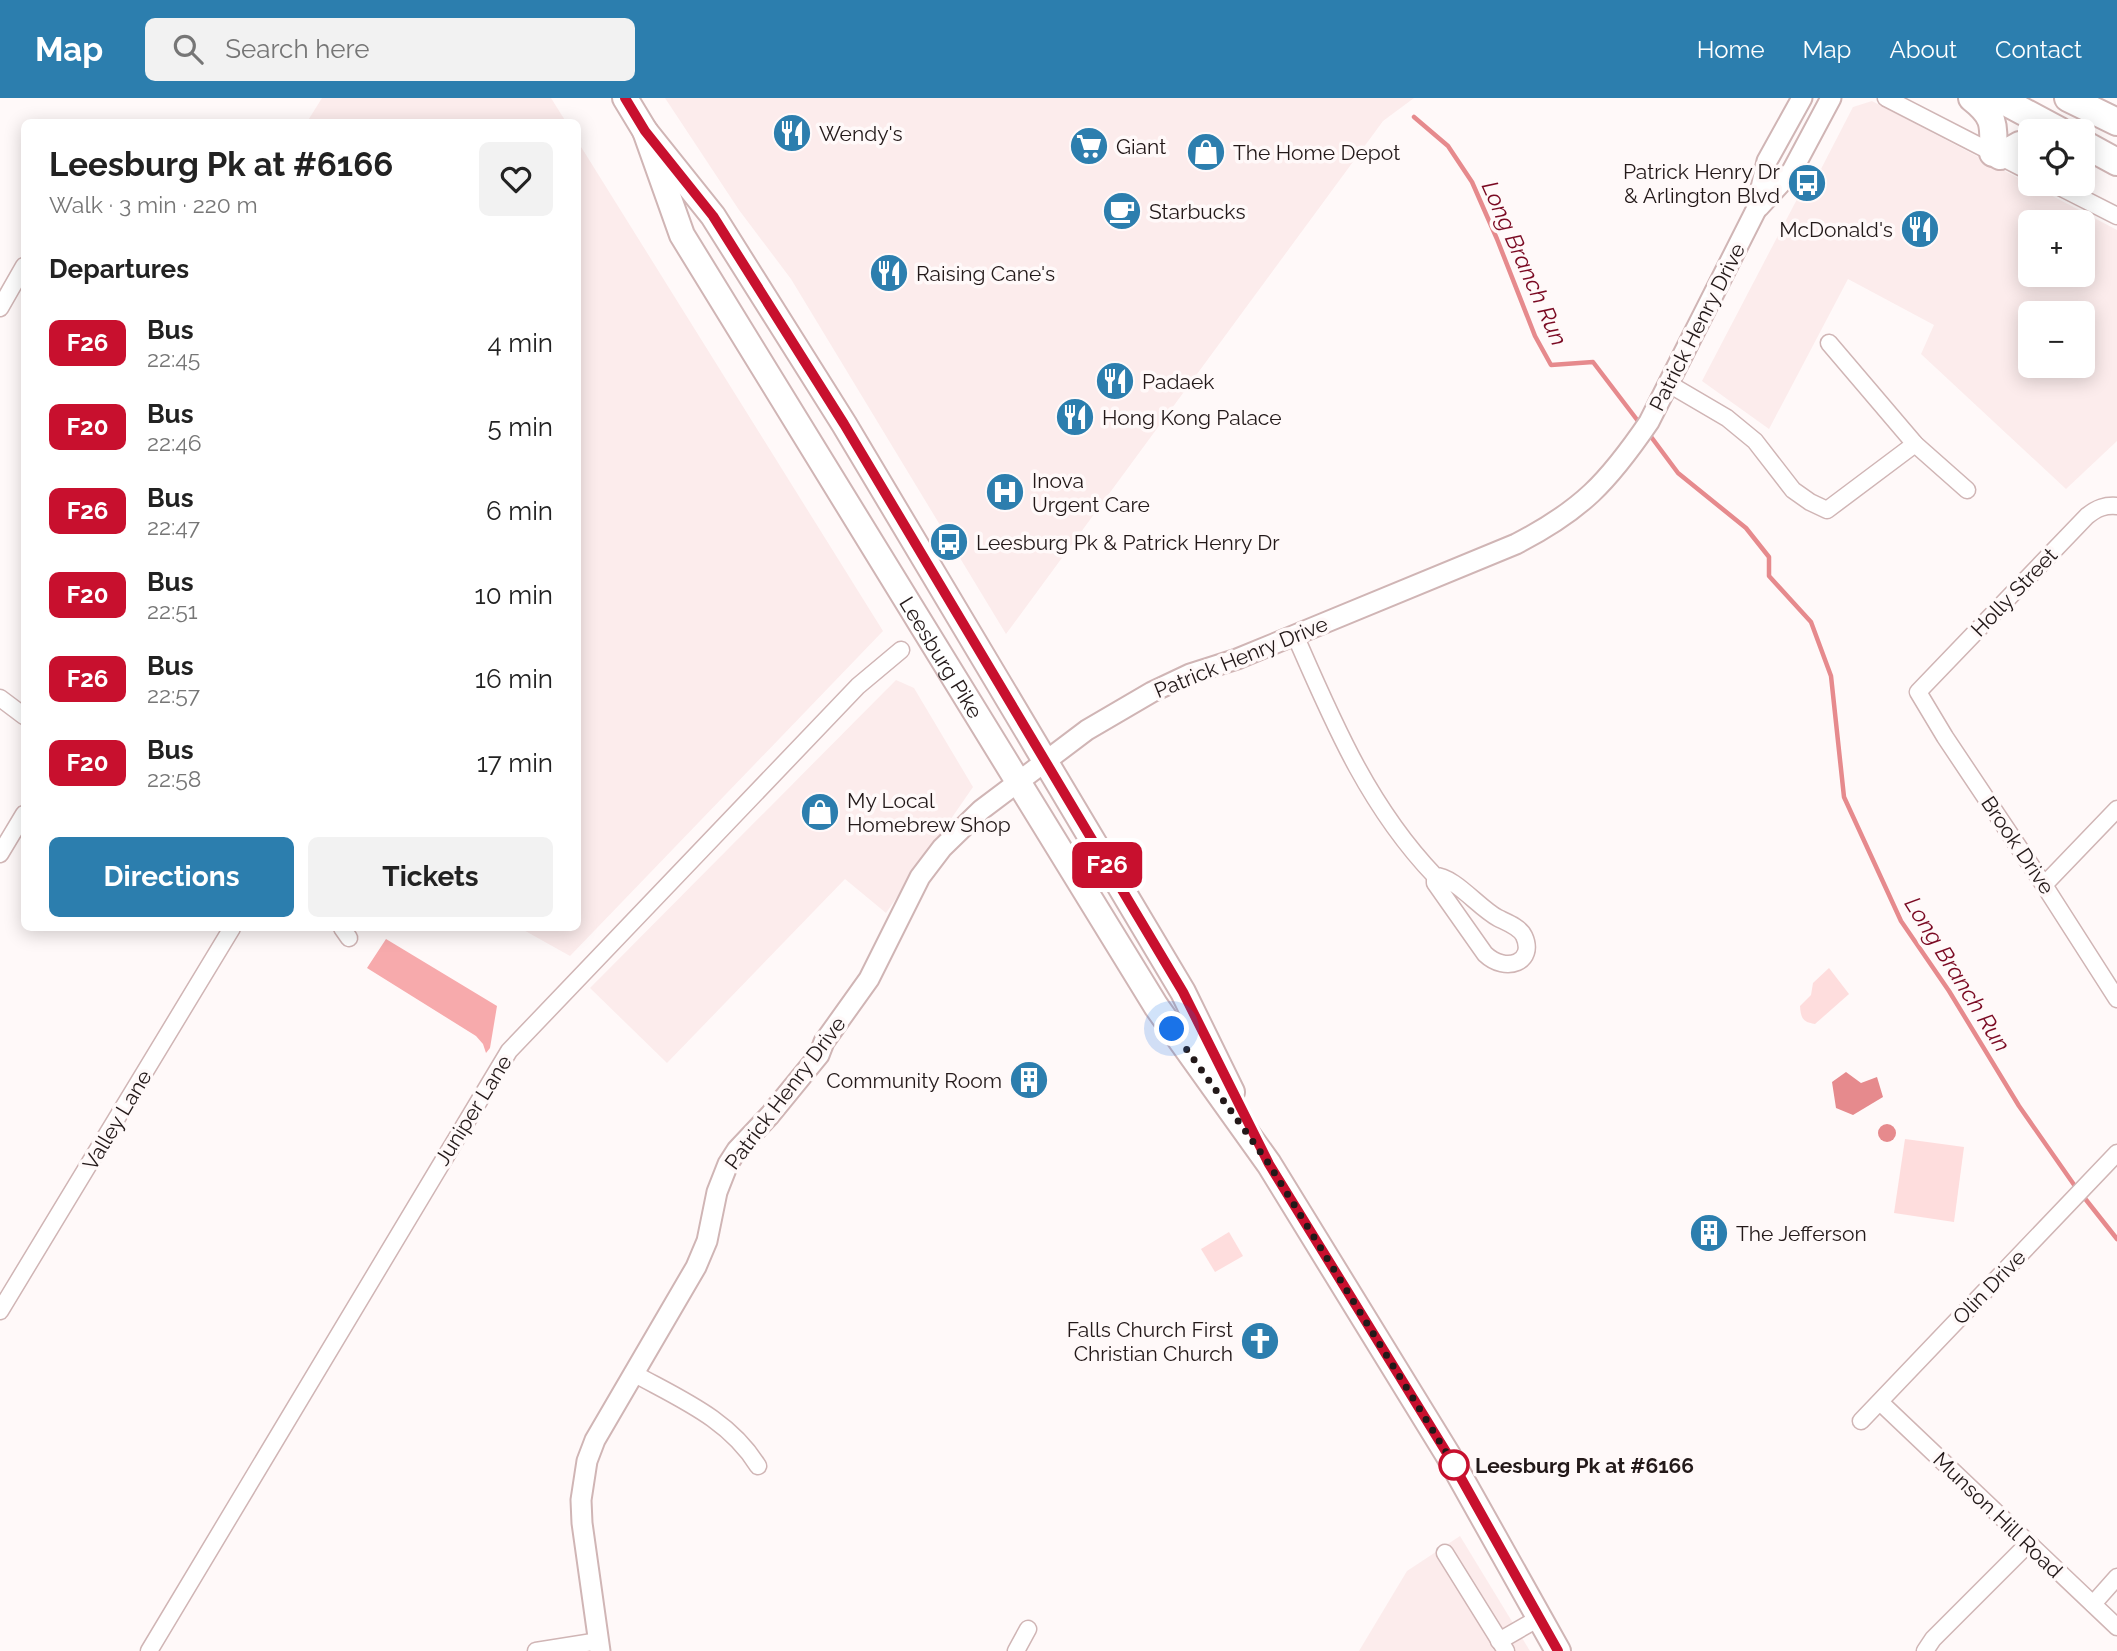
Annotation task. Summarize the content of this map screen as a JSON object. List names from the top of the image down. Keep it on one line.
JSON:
{"streets":{"main road":["Leesburg Pike"],"street":["Patrick Henry Drive","Holly Street","Brook Drive","Juniper Lane","Valley Lane","Olin Drive","Munson Hill Road"]},"crossings":[["Patrick Henry Drive","Leesburg Pike"],["Holly Street","Brook Drive"],["Olin Drive","Munson Hill Road"]],"water":["Long Branch Run"],"places":{"restaurant":["Wendy's","McDonald's","Raising Cane's","Padaek","Hong Kong Palace"],"supermarket":["Giant"],"shop":["The Home Depot","My Local Homebrew Shop"],"bus stop":["Patrick Henry Dr & Arlington Blvd","Leesburg Pk & Patrick Henry Dr"],"cafe":["Starbucks"],"hospital":["Inova Urgent Care"],"building":["Community Room","The Jefferson"],"church":["Falls Church First Christian Church"],"other":["Leesburg Pk at #6166"]},"lines":["bus line F26"],"page":{"header":"Map","search":"Search here","nav":["Home","Map","About","Contact"],"on_map":"F26","map_buttons":["+","−"],"heading":[["Leesburg Pk at #6166","Walk · 3 min · 220 m"],"Departures"],"list":[{"mark":"F26","name":"Bus","note":"22:45","value":"4 min"},{"mark":"F20","name":"Bus","note":"22:46","value":"5 min"},{"mark":"F26","name":"Bus","note":"22:47","value":"6 min"},{"mark":"F20","name":"Bus","note":"22:51","value":"10 min"},{"mark":"F26","name":"Bus","note":"22:57","value":"16 min"},{"mark":"F20","name":"Bus","note":"22:58","value":"17 min"}],"buttons":["Directions","Tickets"]}}
